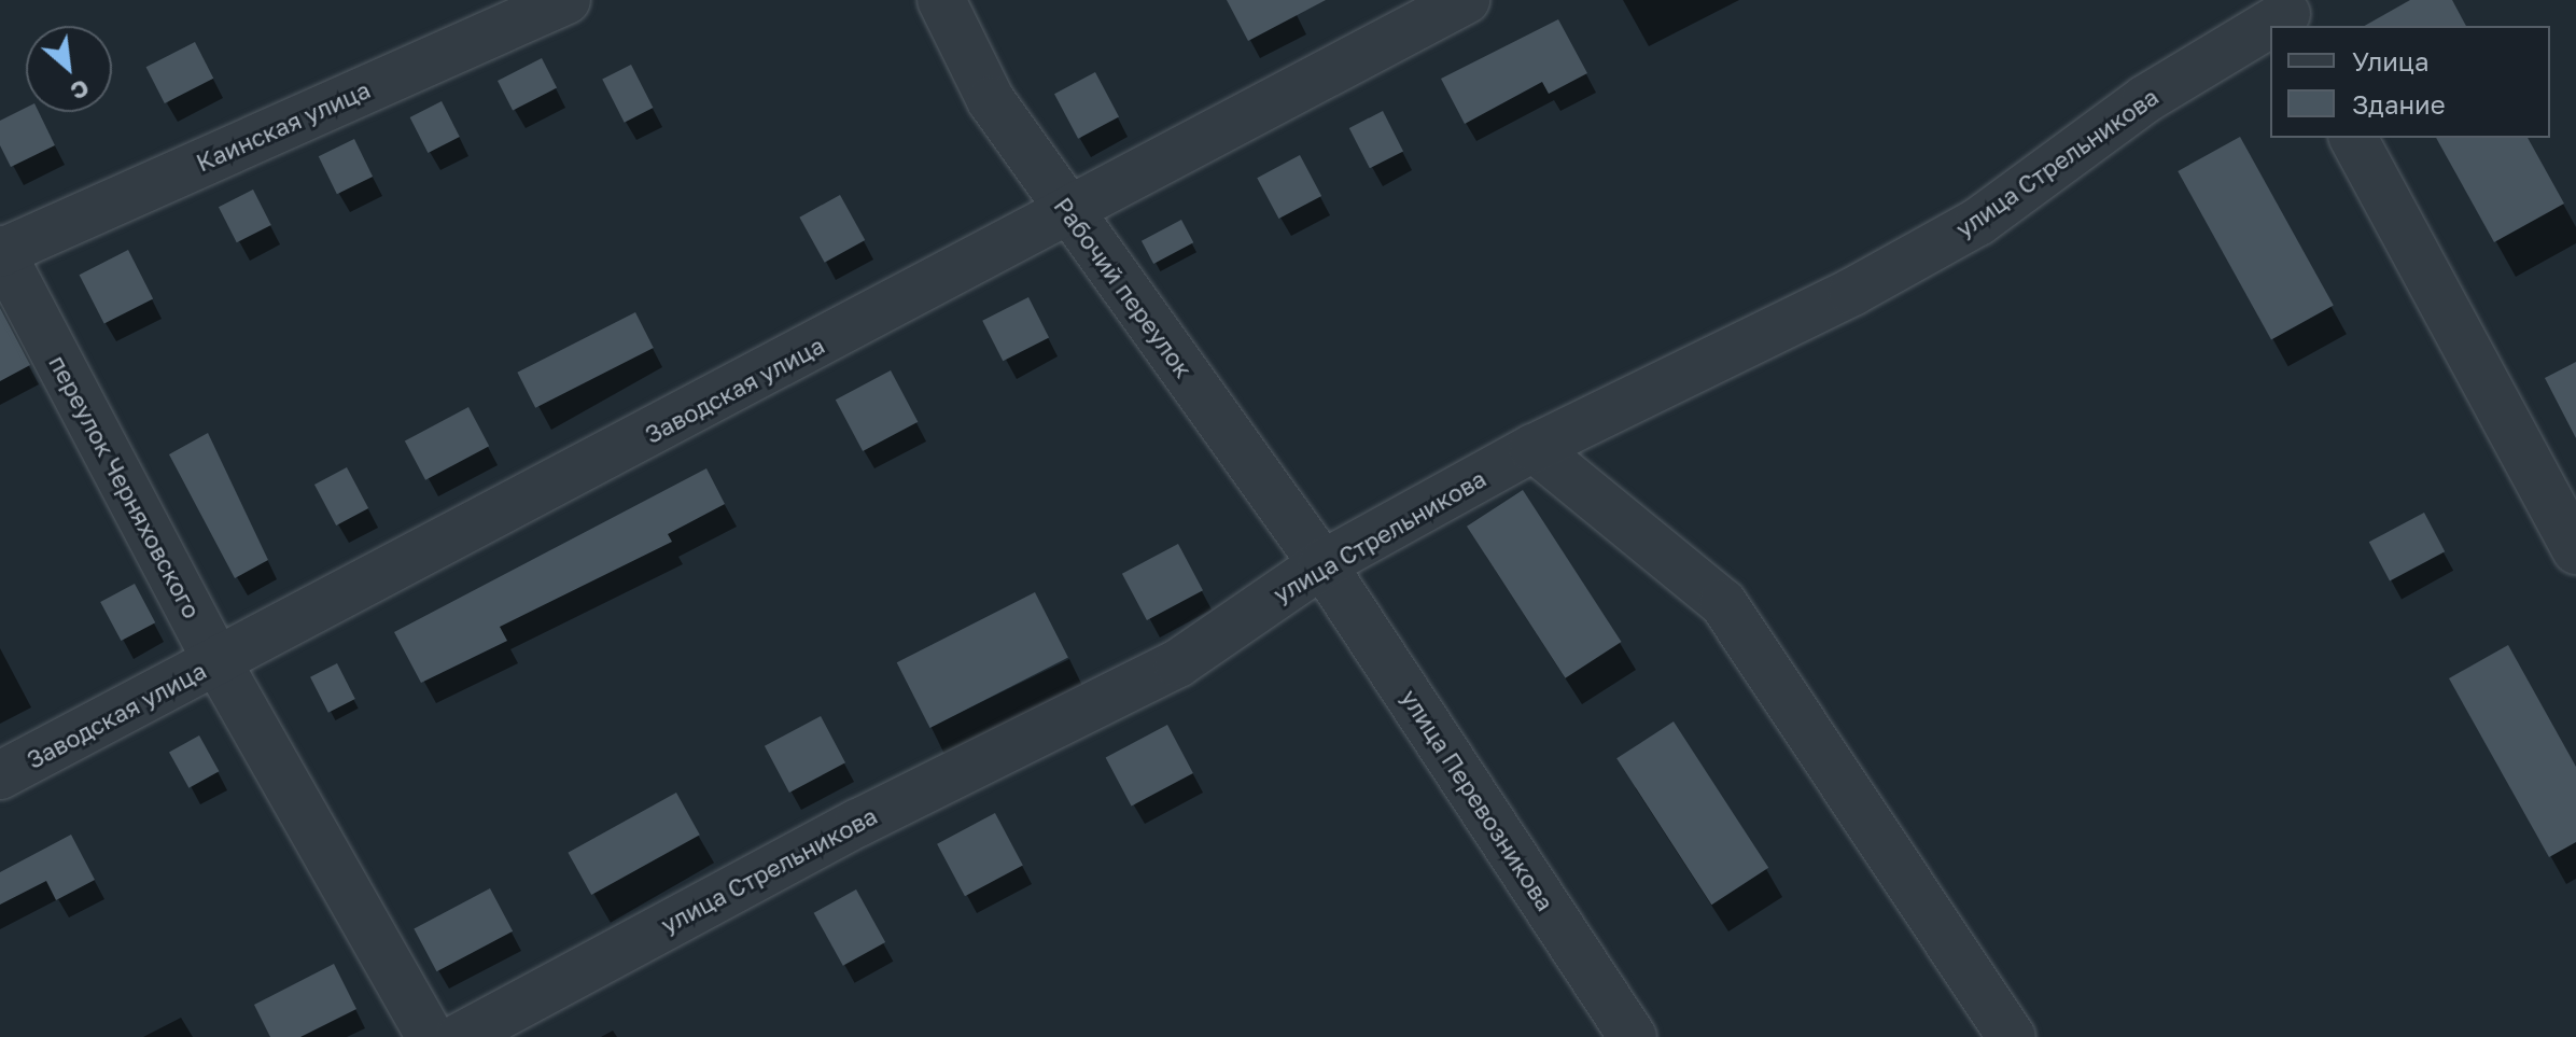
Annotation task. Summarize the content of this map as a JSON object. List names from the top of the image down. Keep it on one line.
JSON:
{"streets":{"street":["Каинская улица","улица Стрельникова","Рабочий переулок","Заводская улица","переулок Черняховского","улица Перевозникова"]},"crossings":[["Каинская улица","переулок Черняховского"],["улица Стрельникова","Рабочий переулок"],["улица Стрельникова","улица Перевозникова"],["Рабочий переулок","Заводская улица"],["Рабочий переулок","улица Перевозникова"],["Заводская улица","переулок Черняховского"]],"legend":["Улица","Здание"],"north":"bottom right"}
